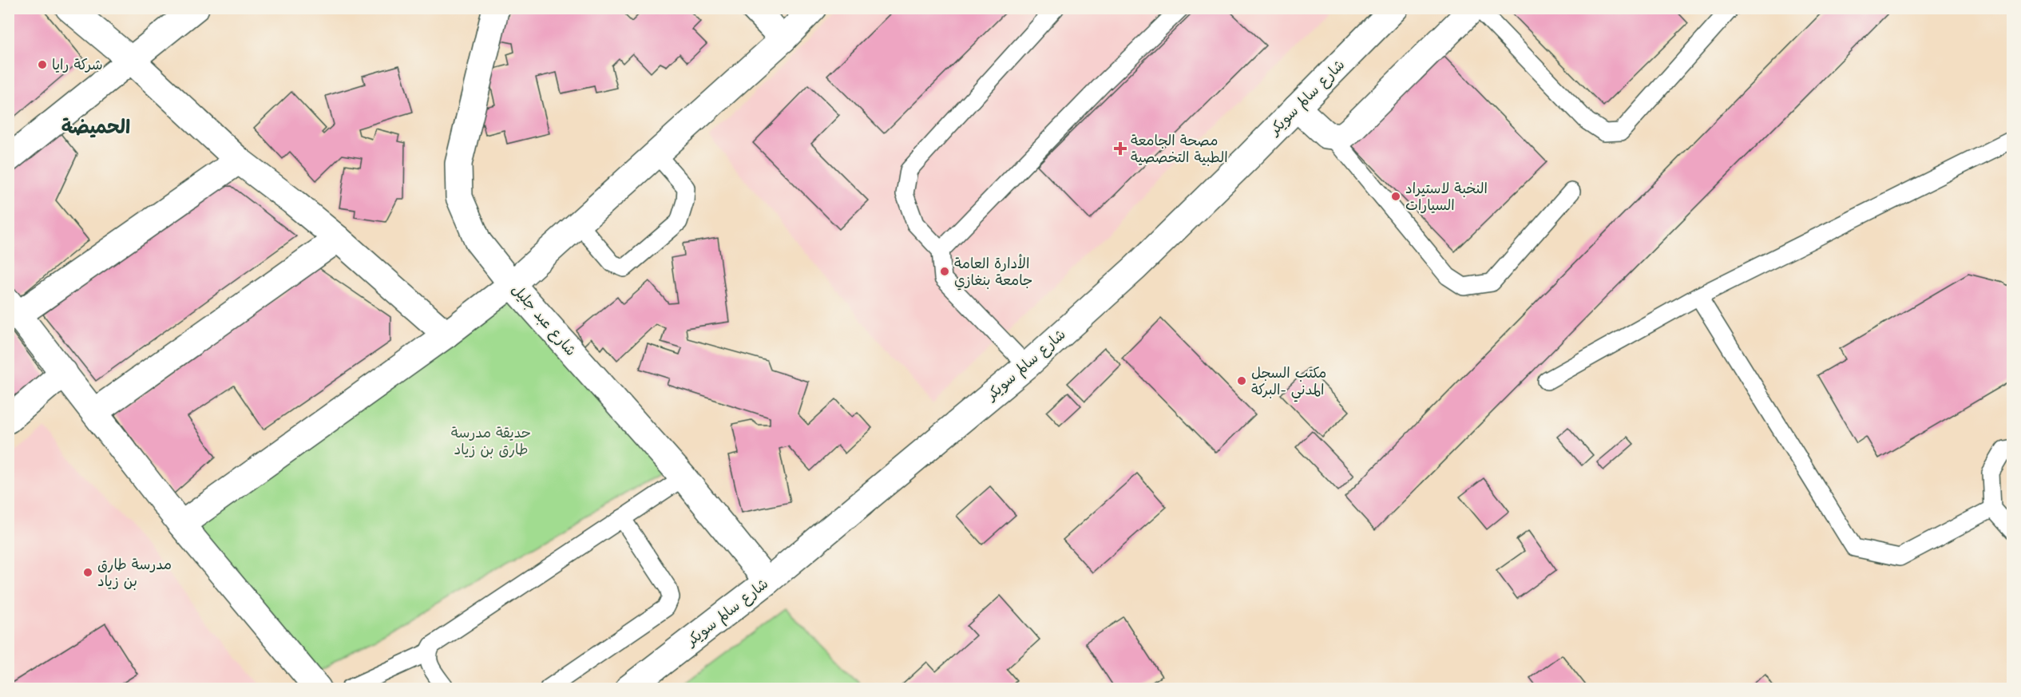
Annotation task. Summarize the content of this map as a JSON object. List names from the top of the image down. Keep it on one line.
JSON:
{"streets":{"street":["شارع سالم سويكر","شارع عبد جليل"]},"crossings":[["شارع سالم سويكر","شارع عبد جليل"]],"districts":["الحميضة"],"parks":["حديقة مدرسة طارق بن زياد"],"places":{"other":["شركة رايا","النخبة لاستيراد السيارات","الأدارة العامة جامعة بنغازي","مكتب السجل المدني -البركة","مدرسة طارق بن زياد"],"health":["مصحة الجامعة الطبية التخصصية"]}}
